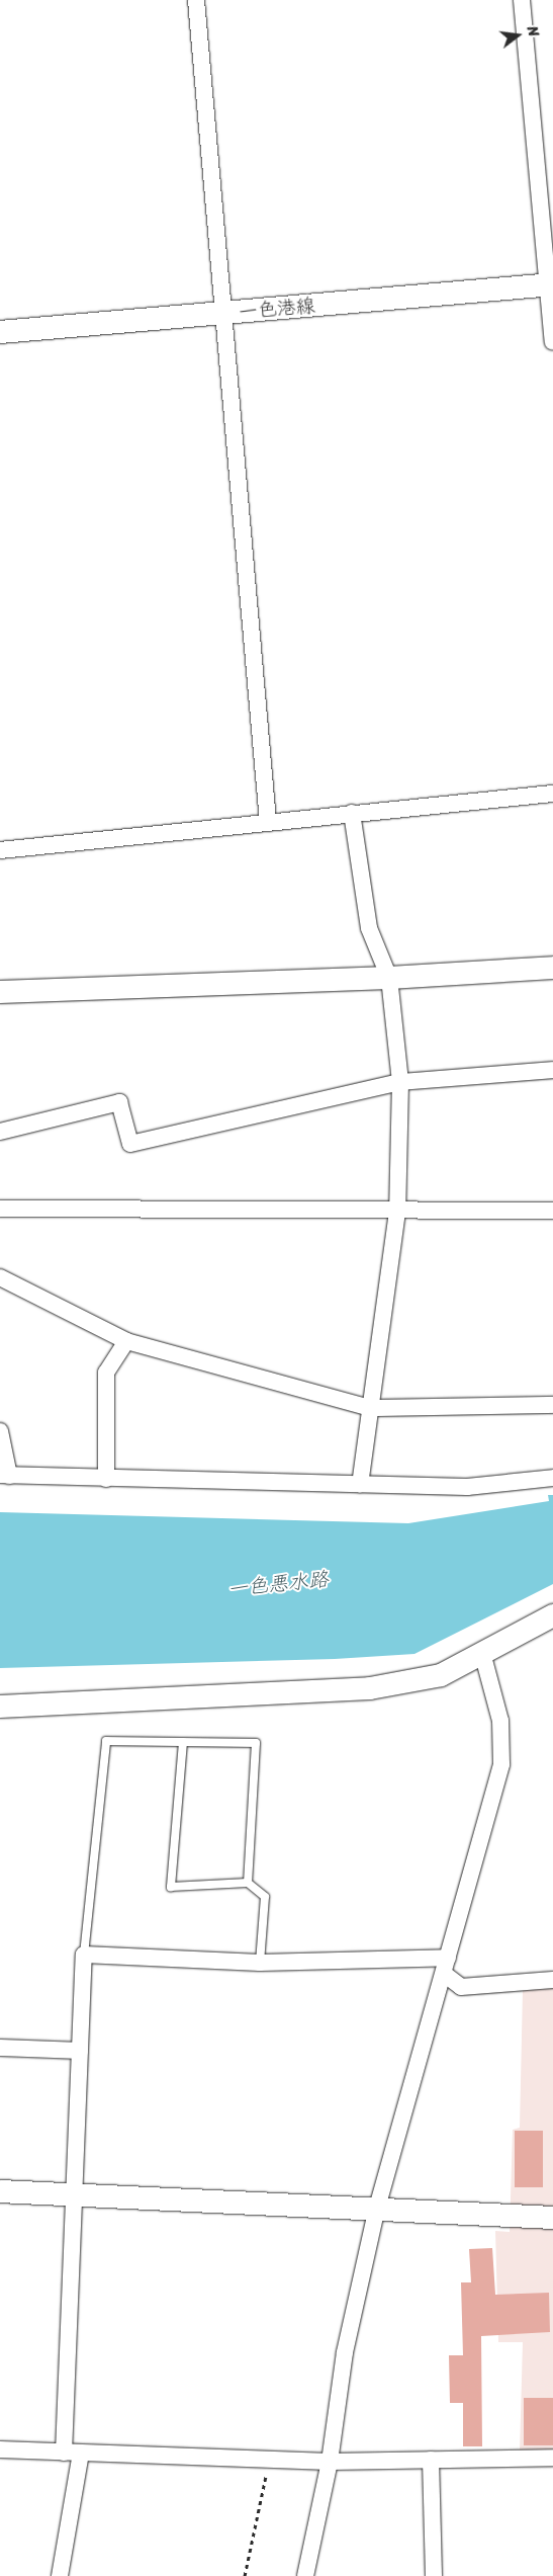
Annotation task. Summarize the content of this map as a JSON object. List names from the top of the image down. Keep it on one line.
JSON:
{"streets":{"street":["一色港線"]},"water":["一色悪水路"],"north":"right"}
